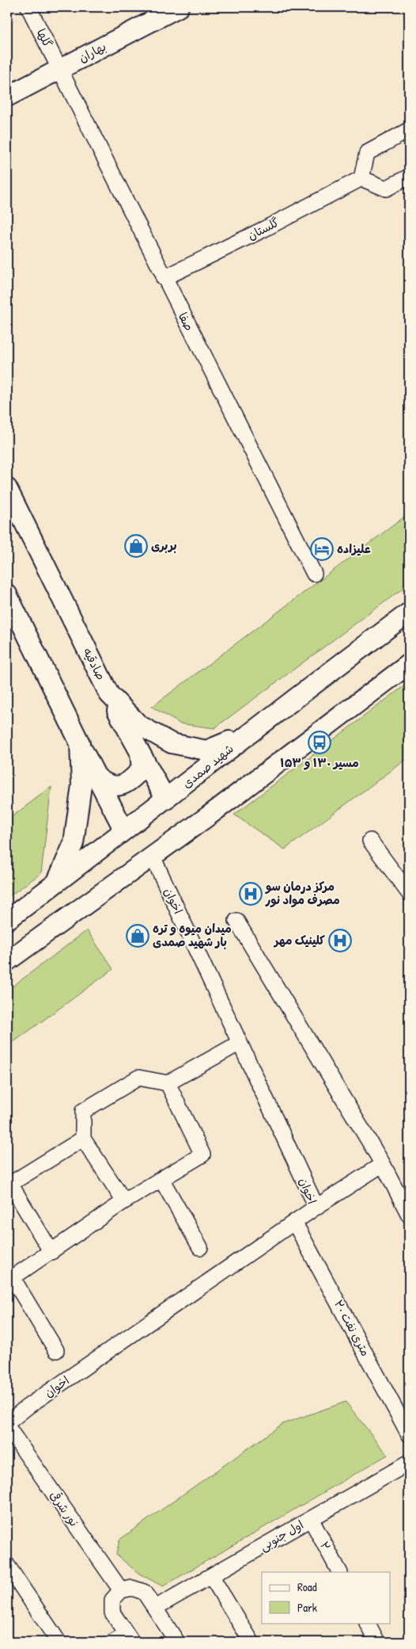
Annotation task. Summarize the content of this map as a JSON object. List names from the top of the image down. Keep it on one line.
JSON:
{"streets":{"main road":["بهاران","صادقیه","شهید صمدی"],"street":["گلها","گلستان","صفا","اخوان","۲۰ متری نفت","نور شرقی","اول جنوبی","۲"]},"crossings":[["گلها","بهاران"],["گلها","صفا"],["بهاران","صفا"],["گلستان","صفا"],["صادقیه","شهید صمدی"],["اخوان","۲۰ متری نفت"],["اول جنوبی","۲"]],"places":{"shop":["بربری","میدان میوه و تره بار شهید صمدی"],"hotel":["علیزاده"],"bus stop":["مسیر ۱۳۰ و ۱۵۳"],"hospital":["مرکز درمان سو مصرف مواد نور","کلینیک مهر"]},"legend":["Road","Park"]}
